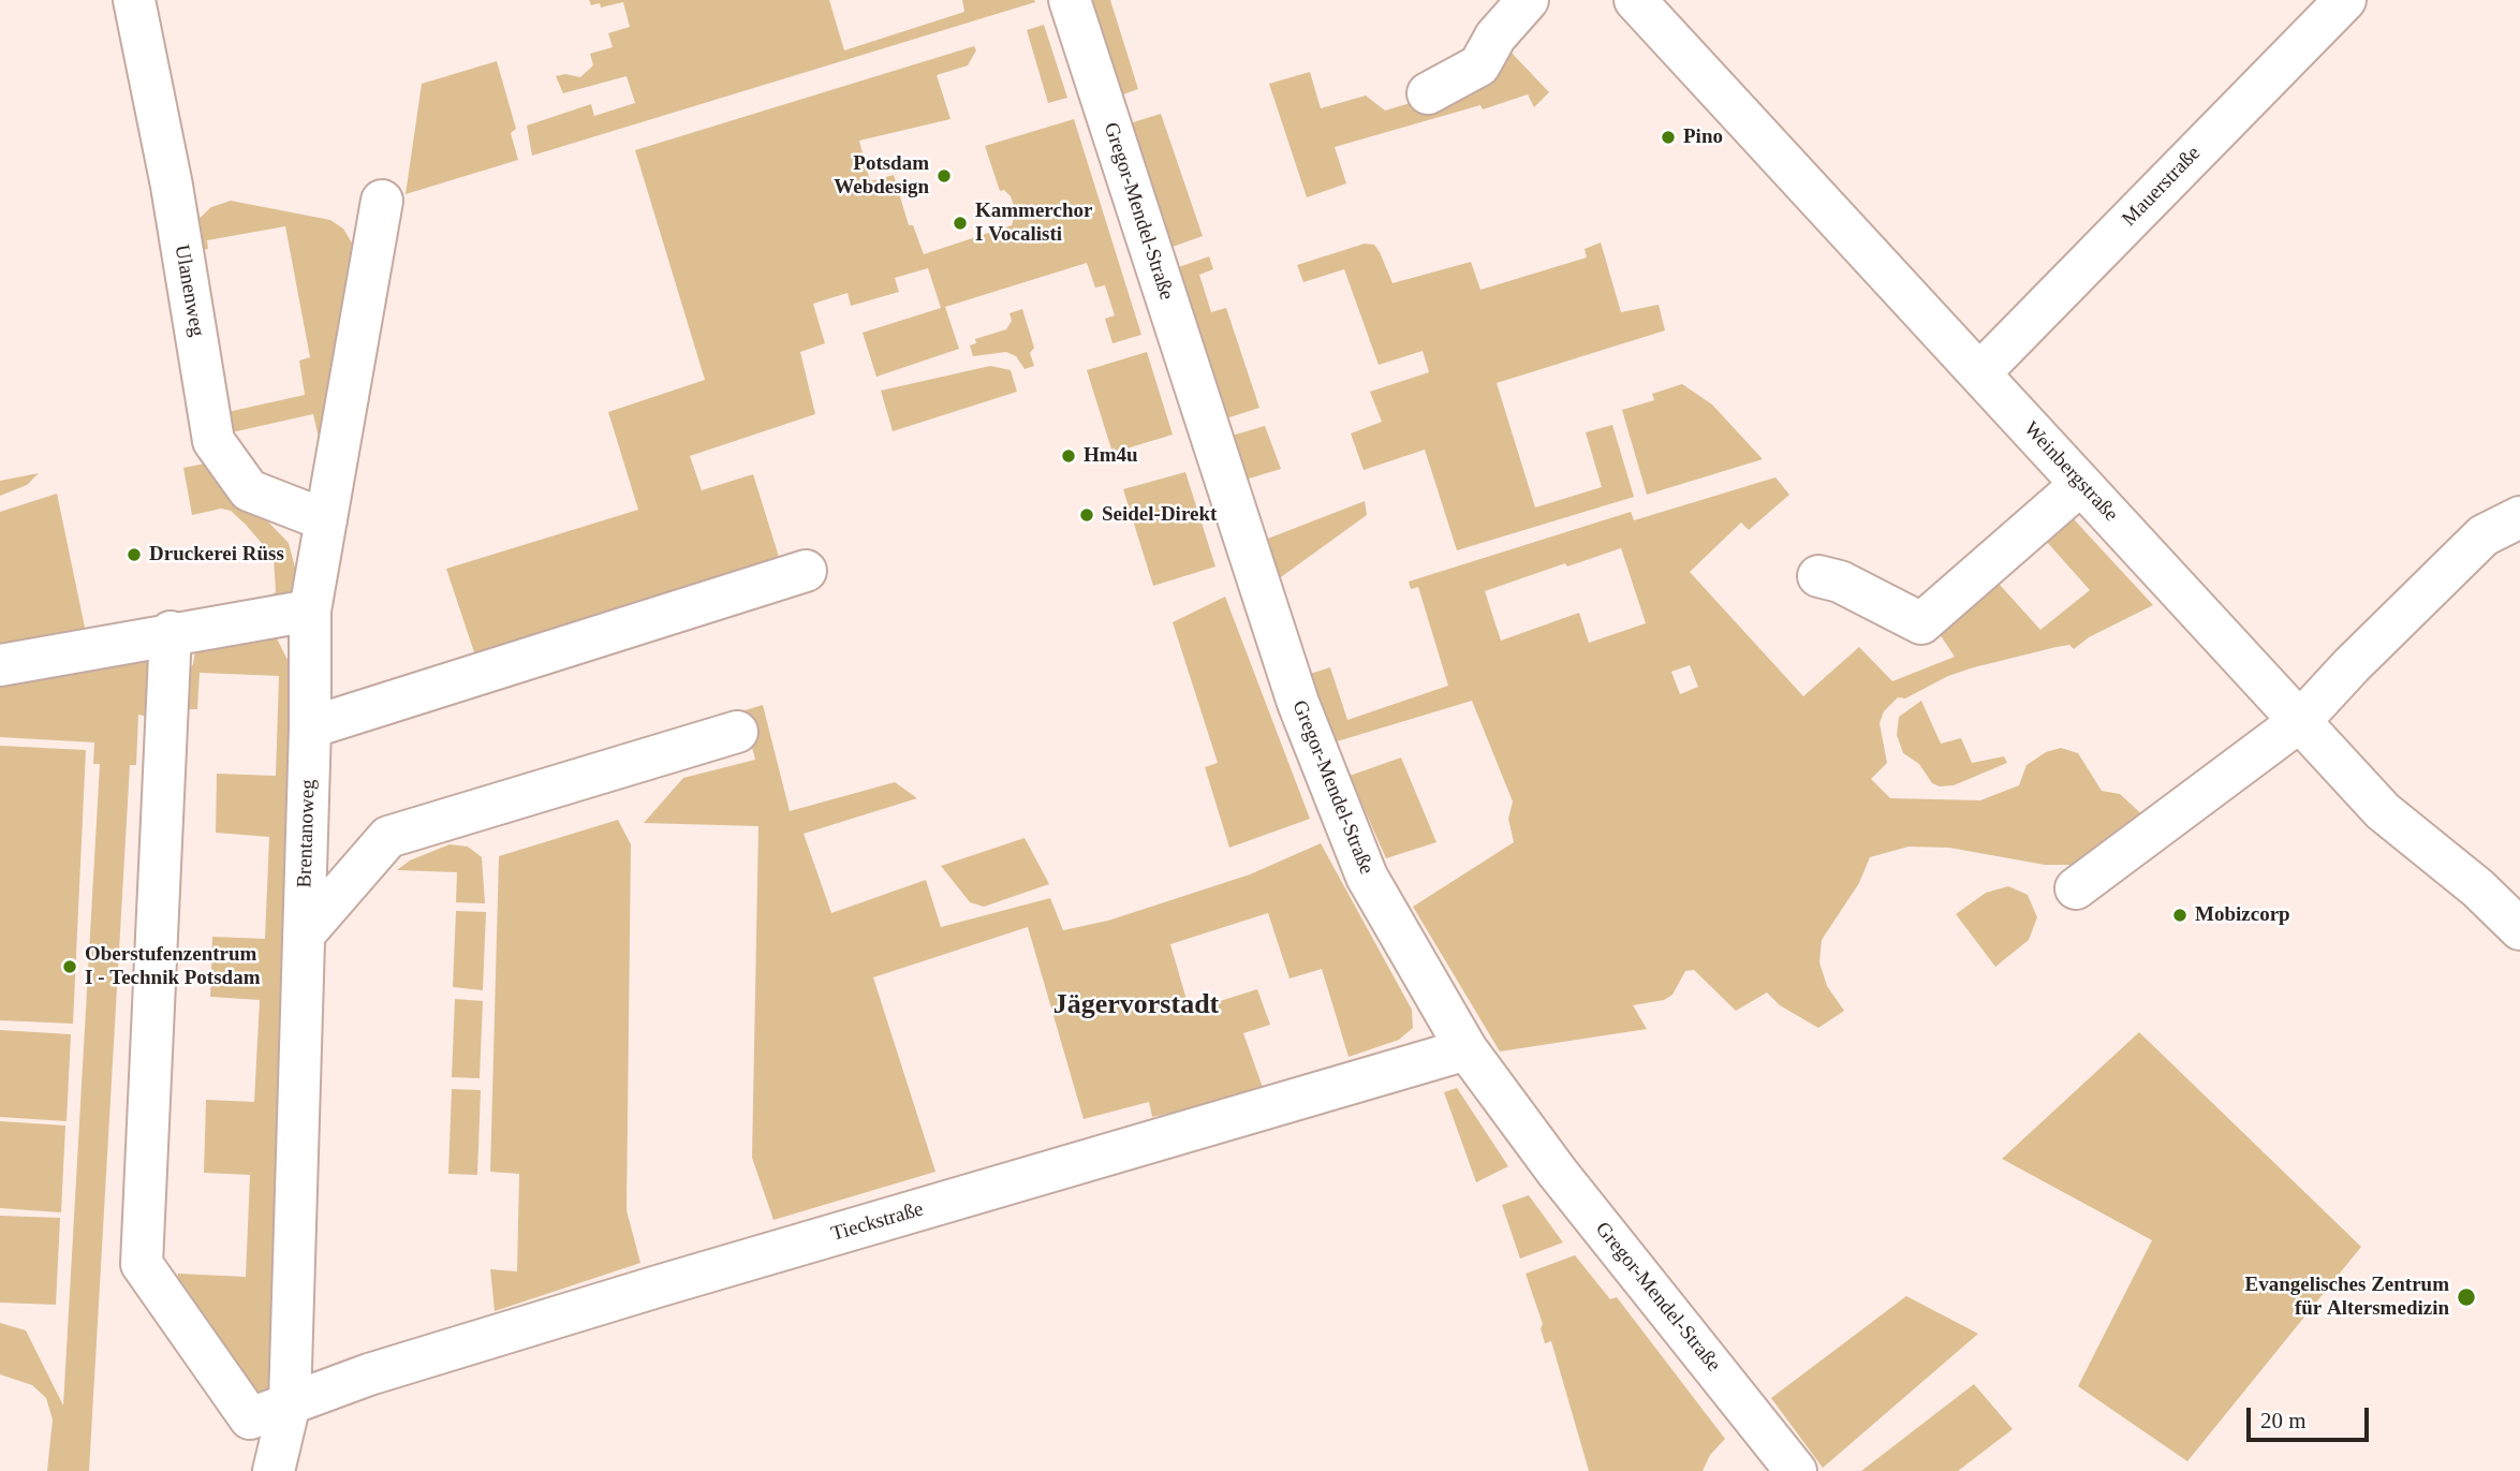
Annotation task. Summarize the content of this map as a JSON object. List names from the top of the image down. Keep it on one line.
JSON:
{"streets":{"street":["Mauerstraße","Gregor-Mendel-Straße","Ulanenweg","Weinbergstraße","Brentanoweg","Tieckstraße"]},"crossings":[["Mauerstraße","Weinbergstraße"],["Gregor-Mendel-Straße","Tieckstraße"],["Ulanenweg","Brentanoweg"],["Brentanoweg","Tieckstraße"]],"districts":["Jägervorstadt"],"places":["Pino","Potsdam Webdesign","Kammerchor I Vocalisti","Hm4u","Seidel-Direkt","Druckerei Rüss","Mobizcorp","Oberstufenzentrum I - Technik Potsdam","Evangelisches Zentrum für Altersmedizin"],"scale_bar":"20 m"}
